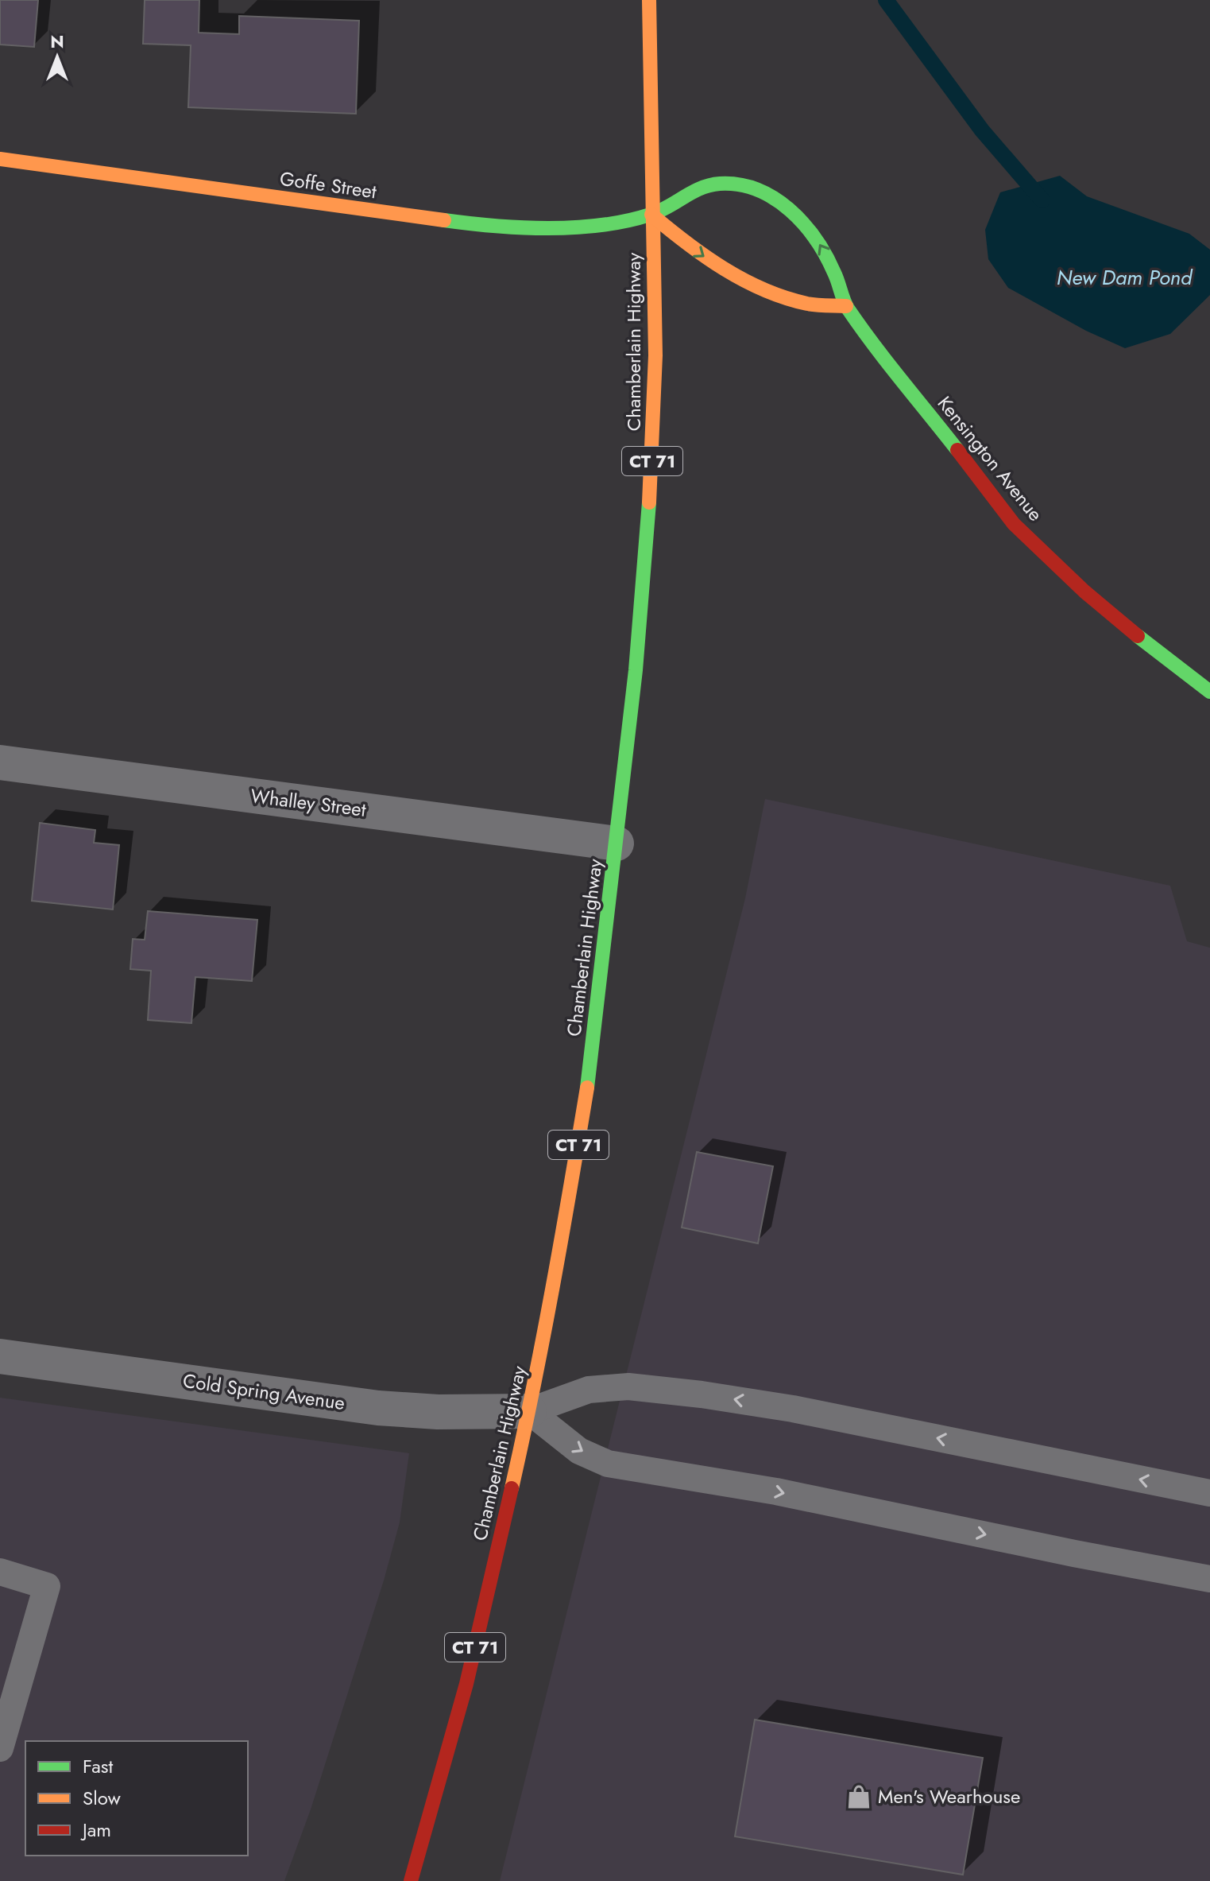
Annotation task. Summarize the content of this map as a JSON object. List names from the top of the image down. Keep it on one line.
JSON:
{"streets":{"main road":["Goffe Street","Chamberlain Highway","Kensington Avenue","CT 71"],"street":["Whalley Street","Cold Spring Avenue"]},"crossings":[["Goffe Street","Chamberlain Highway"],["Goffe Street","Kensington Avenue"],["Chamberlain Highway","Kensington Avenue"],["Chamberlain Highway","Whalley Street"],["Chamberlain Highway","Cold Spring Avenue"]],"water":["New Dam Pond"],"places":{"shop":["Men's Wearhouse"]},"legend":["Fast","Slow","Jam"],"north":"top"}
